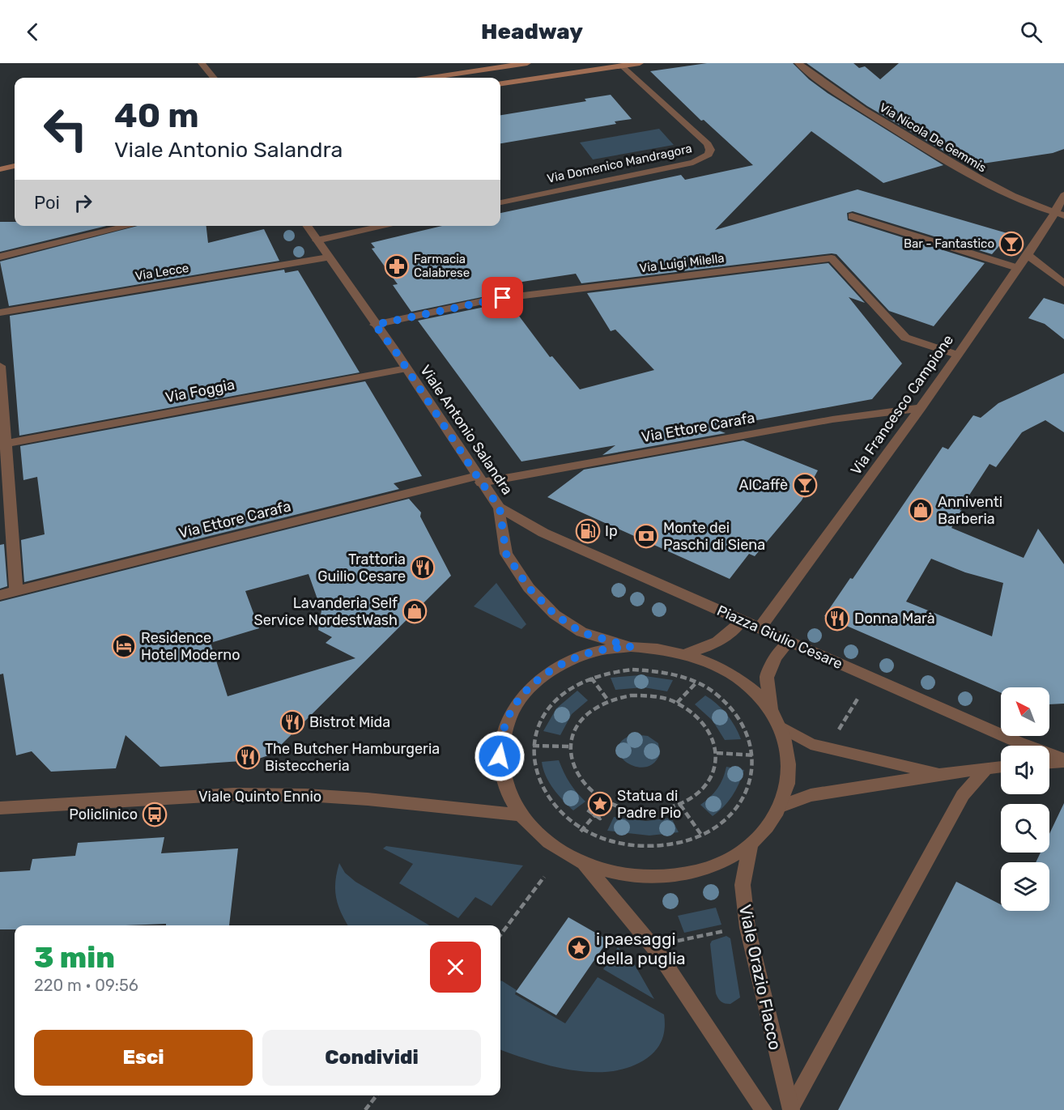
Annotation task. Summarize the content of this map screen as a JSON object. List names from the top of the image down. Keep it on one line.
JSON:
{"streets":{"street":["Via Nicola De Gemmis","Via Domenico Mandragora","Via Luigi Milella","Via Lecce","Via Foggia","Via Francesco Campione","Via Ettore Carafa","Viale Antonio Salandra","Piazza Giulio Cesare","Viale Quinto Ennio","Viale Orazio Flacco"]},"crossings":[["Via Nicola De Gemmis","Via Francesco Campione"],["Via Luigi Milella","Via Francesco Campione"],["Via Luigi Milella","Viale Antonio Salandra"],["Via Lecce","Viale Antonio Salandra"],["Via Foggia","Viale Antonio Salandra"],["Via Francesco Campione","Via Ettore Carafa"],["Via Francesco Campione","Piazza Giulio Cesare"],["Via Ettore Carafa","Viale Antonio Salandra"],["Viale Antonio Salandra","Piazza Giulio Cesare"]],"places":{"bar":["Bar - Fantastico","AlCaffè"],"pharmacy":["Farmacia Calabrese"],"shop":["Anniventi Barberia","Lavanderia Self Service NordestWash"],"fuel station":["Ip"],"bank":["Monte dei Paschi di Siena"],"restaurant":["Trattoria Guilio Cesare","Donna Marà","Bistrot Mida","The Butcher Hamburgeria Bisteccheria"],"hotel":["Residence Hotel Moderno"],"place":["Statua di Padre Pio","i paesaggi della puglia"],"bus stop":["Policlinico"]},"north":"top left","page":{"header":"Headway","turn":["40 m","Viale Antonio Salandra"],"then":"Poi","heading":["3 min","220 m · 09:56"],"buttons":["Esci","Condividi"]}}
